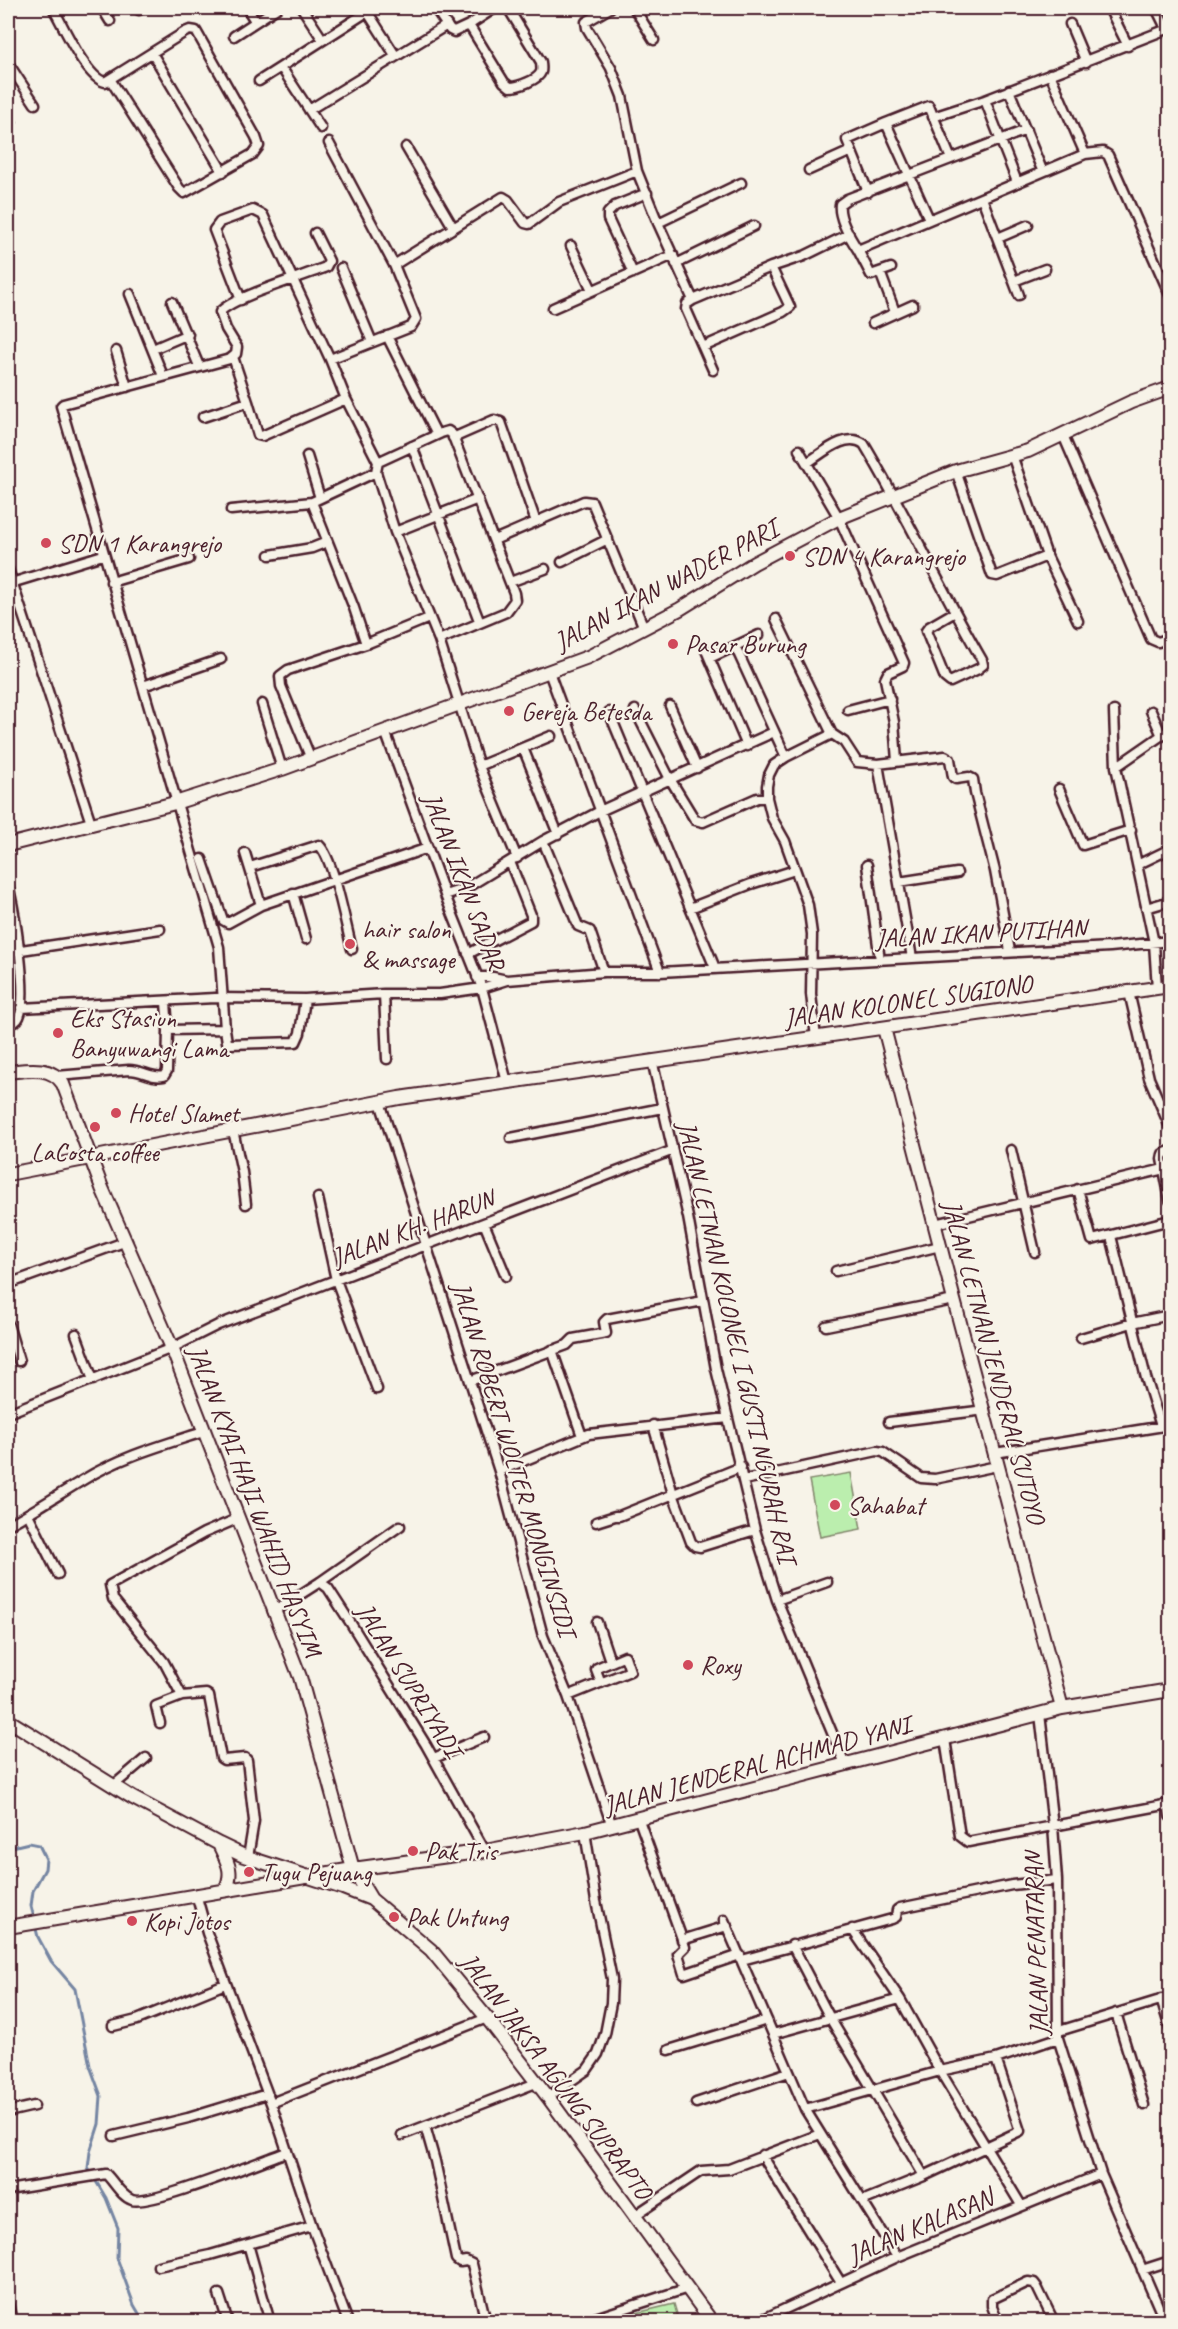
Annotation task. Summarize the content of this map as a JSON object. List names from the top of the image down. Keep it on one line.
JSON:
{"streets":{"main road":["JALAN IKAN WADER PARI","JALAN KOLONEL SUGIONO","JALAN LETNAN JENDERAL SUTOYO","JALAN KYAI HAJI WAHID HASYIM","JALAN JENDERAL ACHMAD YANI","JALAN JAKSA AGUNG SUPRAPTO"],"street":["JALAN IKAN SADAR","JALAN IKAN PUTIHAN","JALAN KH. HARUN","JALAN LETNAN KOLONEL I GUSTI NGURAH RAI","JALAN ROBERT WOLTER MONGINSIDI","JALAN SUPRIYADI","JALAN PENATARAN","JALAN KALASAN"]},"crossings":[["JALAN IKAN WADER PARI","JALAN IKAN SADAR"],["JALAN IKAN SADAR","JALAN KOLONEL SUGIONO"],["JALAN KOLONEL SUGIONO","JALAN LETNAN KOLONEL I GUSTI NGURAH RAI"],["JALAN KOLONEL SUGIONO","JALAN LETNAN JENDERAL SUTOYO"],["JALAN KOLONEL SUGIONO","JALAN ROBERT WOLTER MONGINSIDI"],["JALAN KOLONEL SUGIONO","JALAN KYAI HAJI WAHID HASYIM"],["JALAN KH. HARUN","JALAN LETNAN KOLONEL I GUSTI NGURAH RAI"],["JALAN KH. HARUN","JALAN ROBERT WOLTER MONGINSIDI"],["JALAN KH. HARUN","JALAN KYAI HAJI WAHID HASYIM"],["JALAN LETNAN KOLONEL I GUSTI NGURAH RAI","JALAN JENDERAL ACHMAD YANI"],["JALAN LETNAN JENDERAL SUTOYO","JALAN JENDERAL ACHMAD YANI"],["JALAN ROBERT WOLTER MONGINSIDI","JALAN JENDERAL ACHMAD YANI"],["JALAN KYAI HAJI WAHID HASYIM","JALAN JENDERAL ACHMAD YANI"],["JALAN KYAI HAJI WAHID HASYIM","JALAN JAKSA AGUNG SUPRAPTO"],["JALAN SUPRIYADI","JALAN JENDERAL ACHMAD YANI"],["JALAN JENDERAL ACHMAD YANI","JALAN PENATARAN"],["JALAN JENDERAL ACHMAD YANI","JALAN JAKSA AGUNG SUPRAPTO"],["JALAN PENATARAN","JALAN KALASAN"]],"places":["SDN 1 Karangrejo","SDN 4 Karangrejo","Pasar Burung","Gereja Betesda","hair salon & massage","Eks Stasiun Banyuwangi Lama","Hotel Slamet","LaCosta coffee","Sahabat","Roxy","Pak Tris","Tugu Pejuang","Pak Untung","Kopi Jotos"]}
